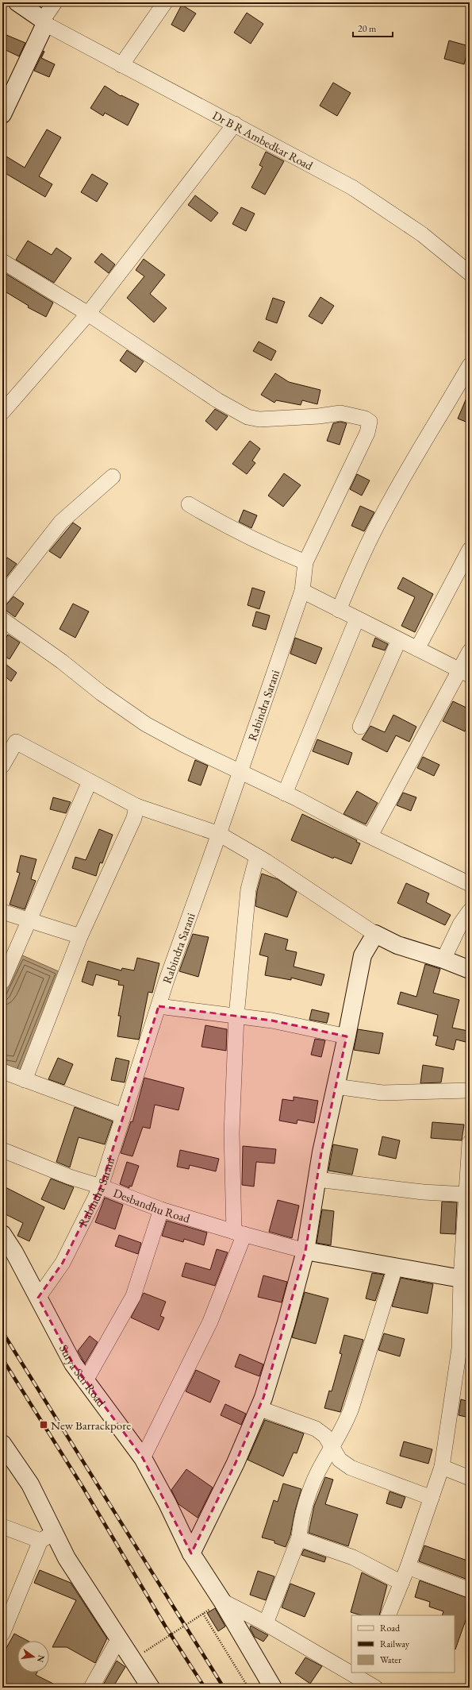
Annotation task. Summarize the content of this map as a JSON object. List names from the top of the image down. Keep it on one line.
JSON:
{"streets":{"street":["Dr B R Ambedkar Road","Rabindra Sarani","Desbandhu Road","Surya Sen Road"]},"crossings":[["Rabindra Sarani","Desbandhu Road"],["Rabindra Sarani","Surya Sen Road"]],"places":{"transit":["New Barrackpore"]},"legend":["Road","Railway","Water"],"scale_bar":"20 m","north":"right"}
